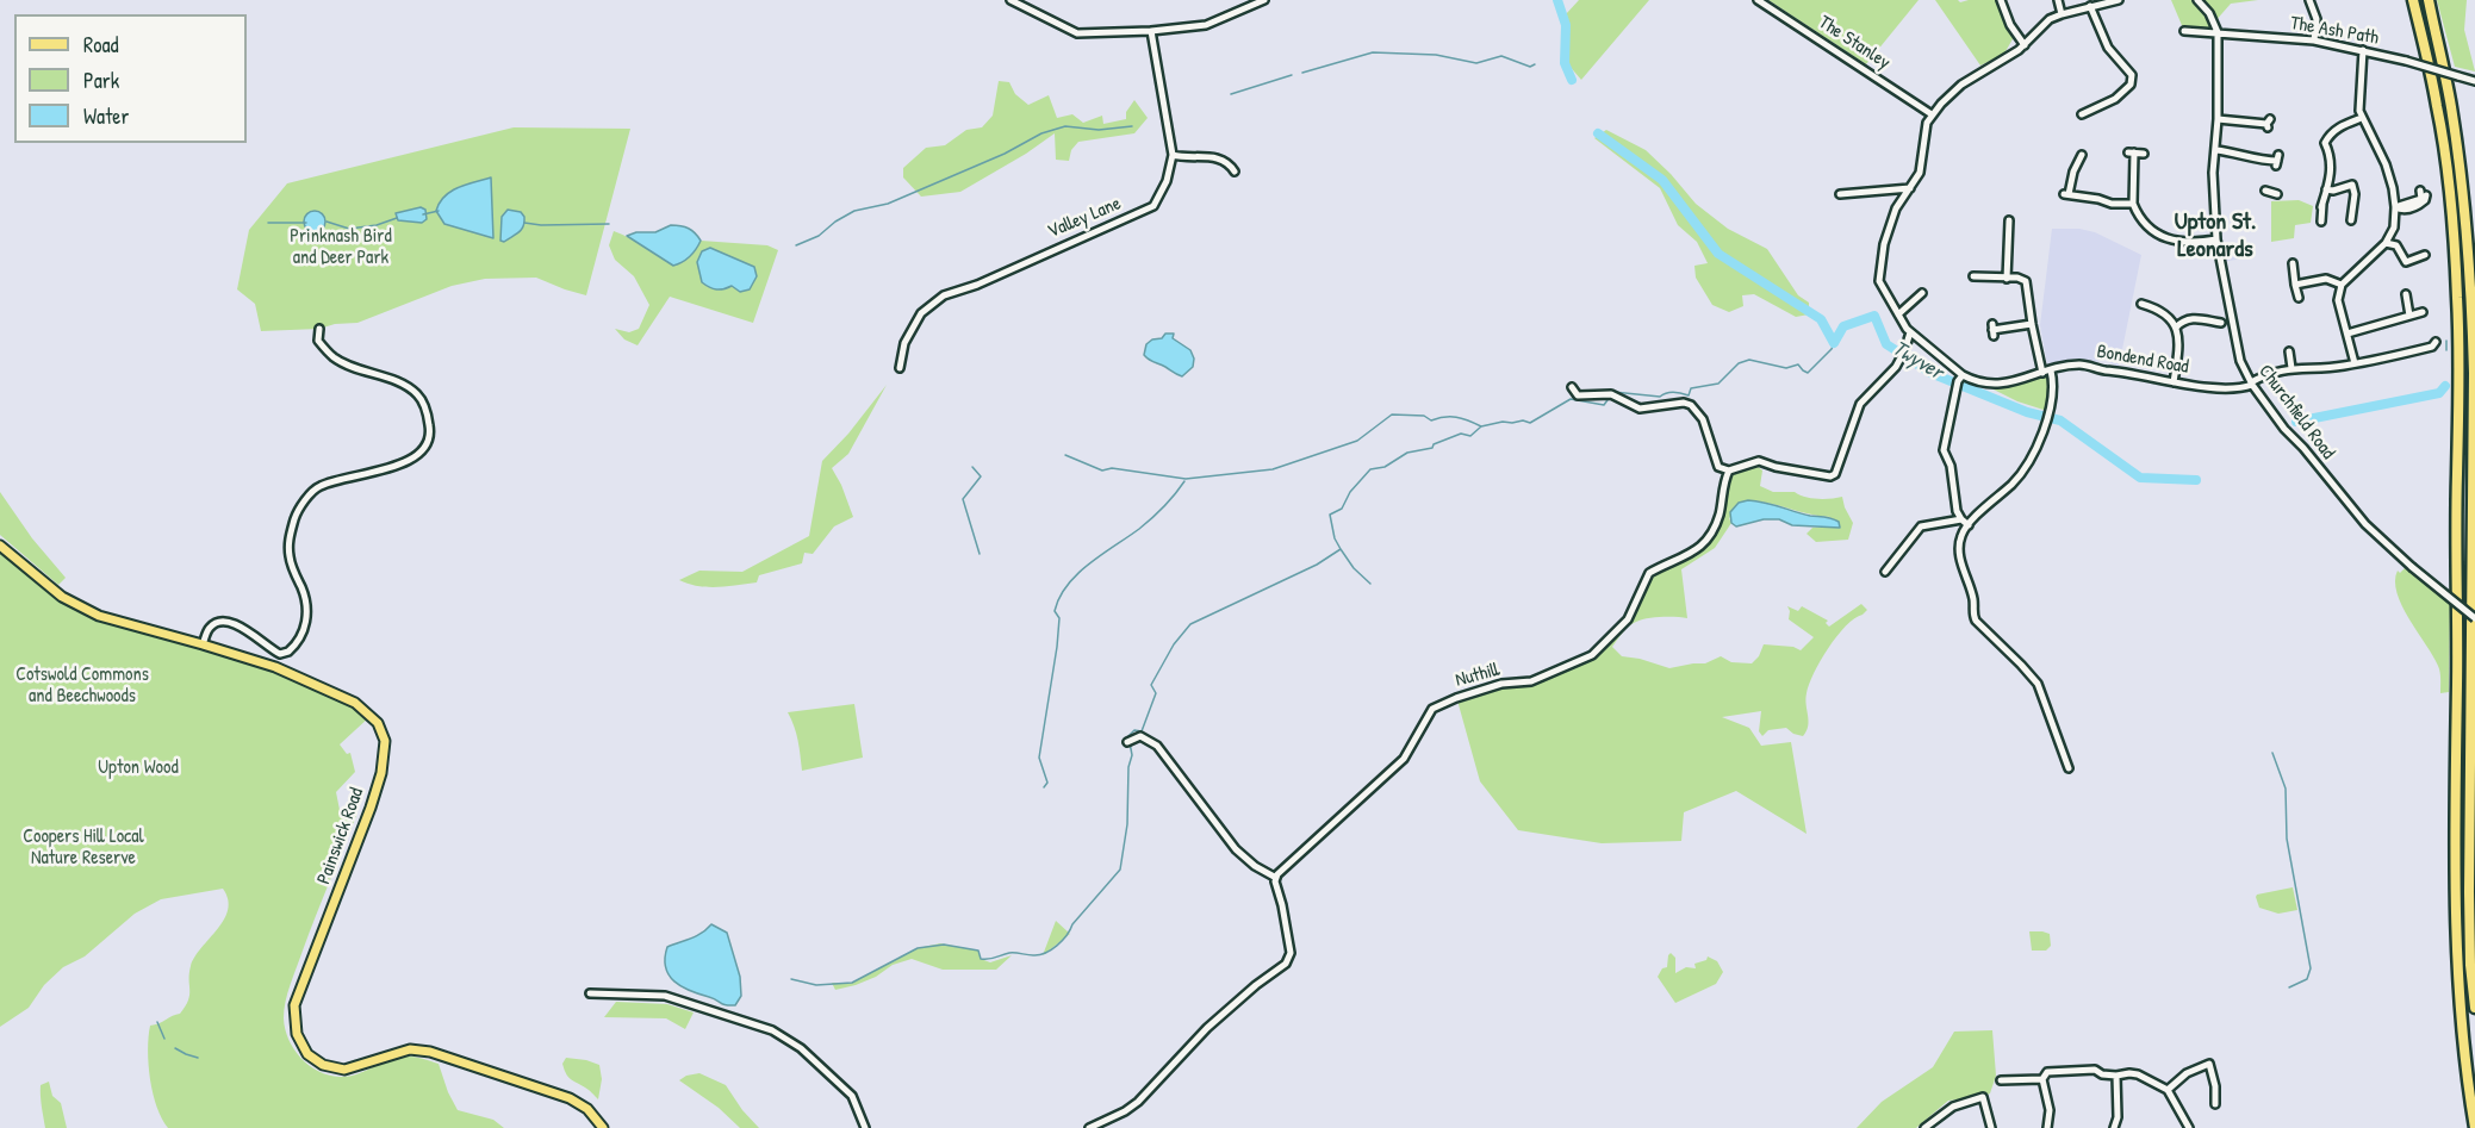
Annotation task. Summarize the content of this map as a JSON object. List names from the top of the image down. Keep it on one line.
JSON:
{"streets":{"main road":["Painswick Road"],"street":["The Ash Path","The Stanley","Valley Lane","Bondend Road","Churchfield Road","Nuthill"]},"crossings":[["The Ash Path","Churchfield Road"],["The Stanley","Bondend Road"],["Bondend Road","Churchfield Road"]],"districts":["Upton St. Leonards"],"water":["Twyver"],"parks":["Prinknash Bird and Deer Park","Cotswold Commons and Beechwoods","Upton Wood","Coopers Hill Local Nature Reserve"],"legend":["Road","Park","Water"]}
